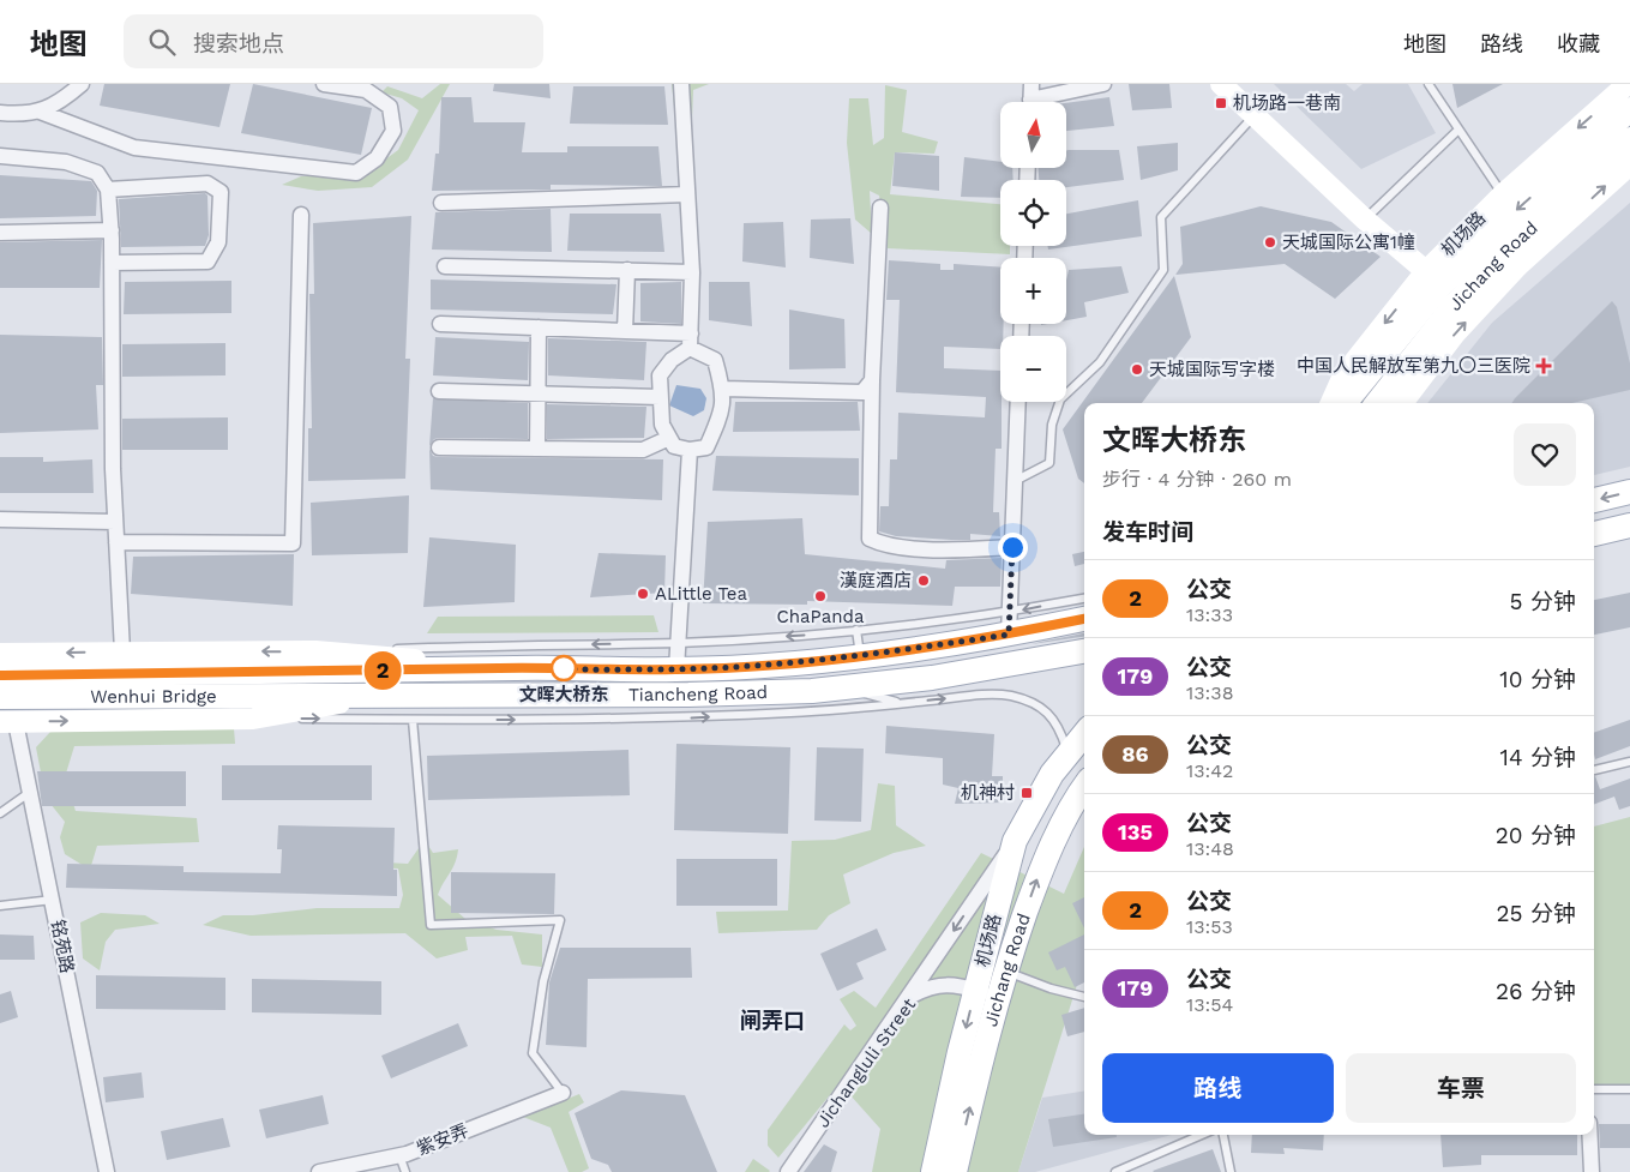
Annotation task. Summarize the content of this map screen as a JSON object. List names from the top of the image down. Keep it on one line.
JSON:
{"streets":{"main road":["机场路","Jichang Road","Tiancheng Road","Wenhui Bridge"],"street":["铭苑路","Jichangluli Street","紫安弄"]},"crossings":[["机场路","Jichang Road"],["机场路","Jichangluli Street"],["Jichang Road","Jichangluli Street"],["Tiancheng Road","Wenhui Bridge"]],"districts":["闸弄口"],"places":{"transit":["机场路一巷南","机神村"],"other":["天城国际公寓1幢","天城国际写字楼","漢庭酒店","ALittle Tea","ChaPanda","文晖大桥东"],"health":["中国人民解放军第九〇三医院"]},"lines":["bus line 2"],"north":"top","page":{"header":"地图","search":"搜索地点","nav":["地图","路线","收藏"],"on_map":"2","map_buttons":["+","−"],"heading":[["文晖大桥东","步行 · 4 分钟 · 260 m"],"发车时间"],"list":[{"mark":"2","name":"公交","note":"13:33","value":"5 分钟"},{"mark":"179","name":"公交","note":"13:38","value":"10 分钟"},{"mark":"86","name":"公交","note":"13:42","value":"14 分钟"},{"mark":"135","name":"公交","note":"13:48","value":"20 分钟"},{"mark":"2","name":"公交","note":"13:53","value":"25 分钟"},{"mark":"179","name":"公交","note":"13:54","value":"26 分钟"}],"buttons":["路线","车票"]}}
